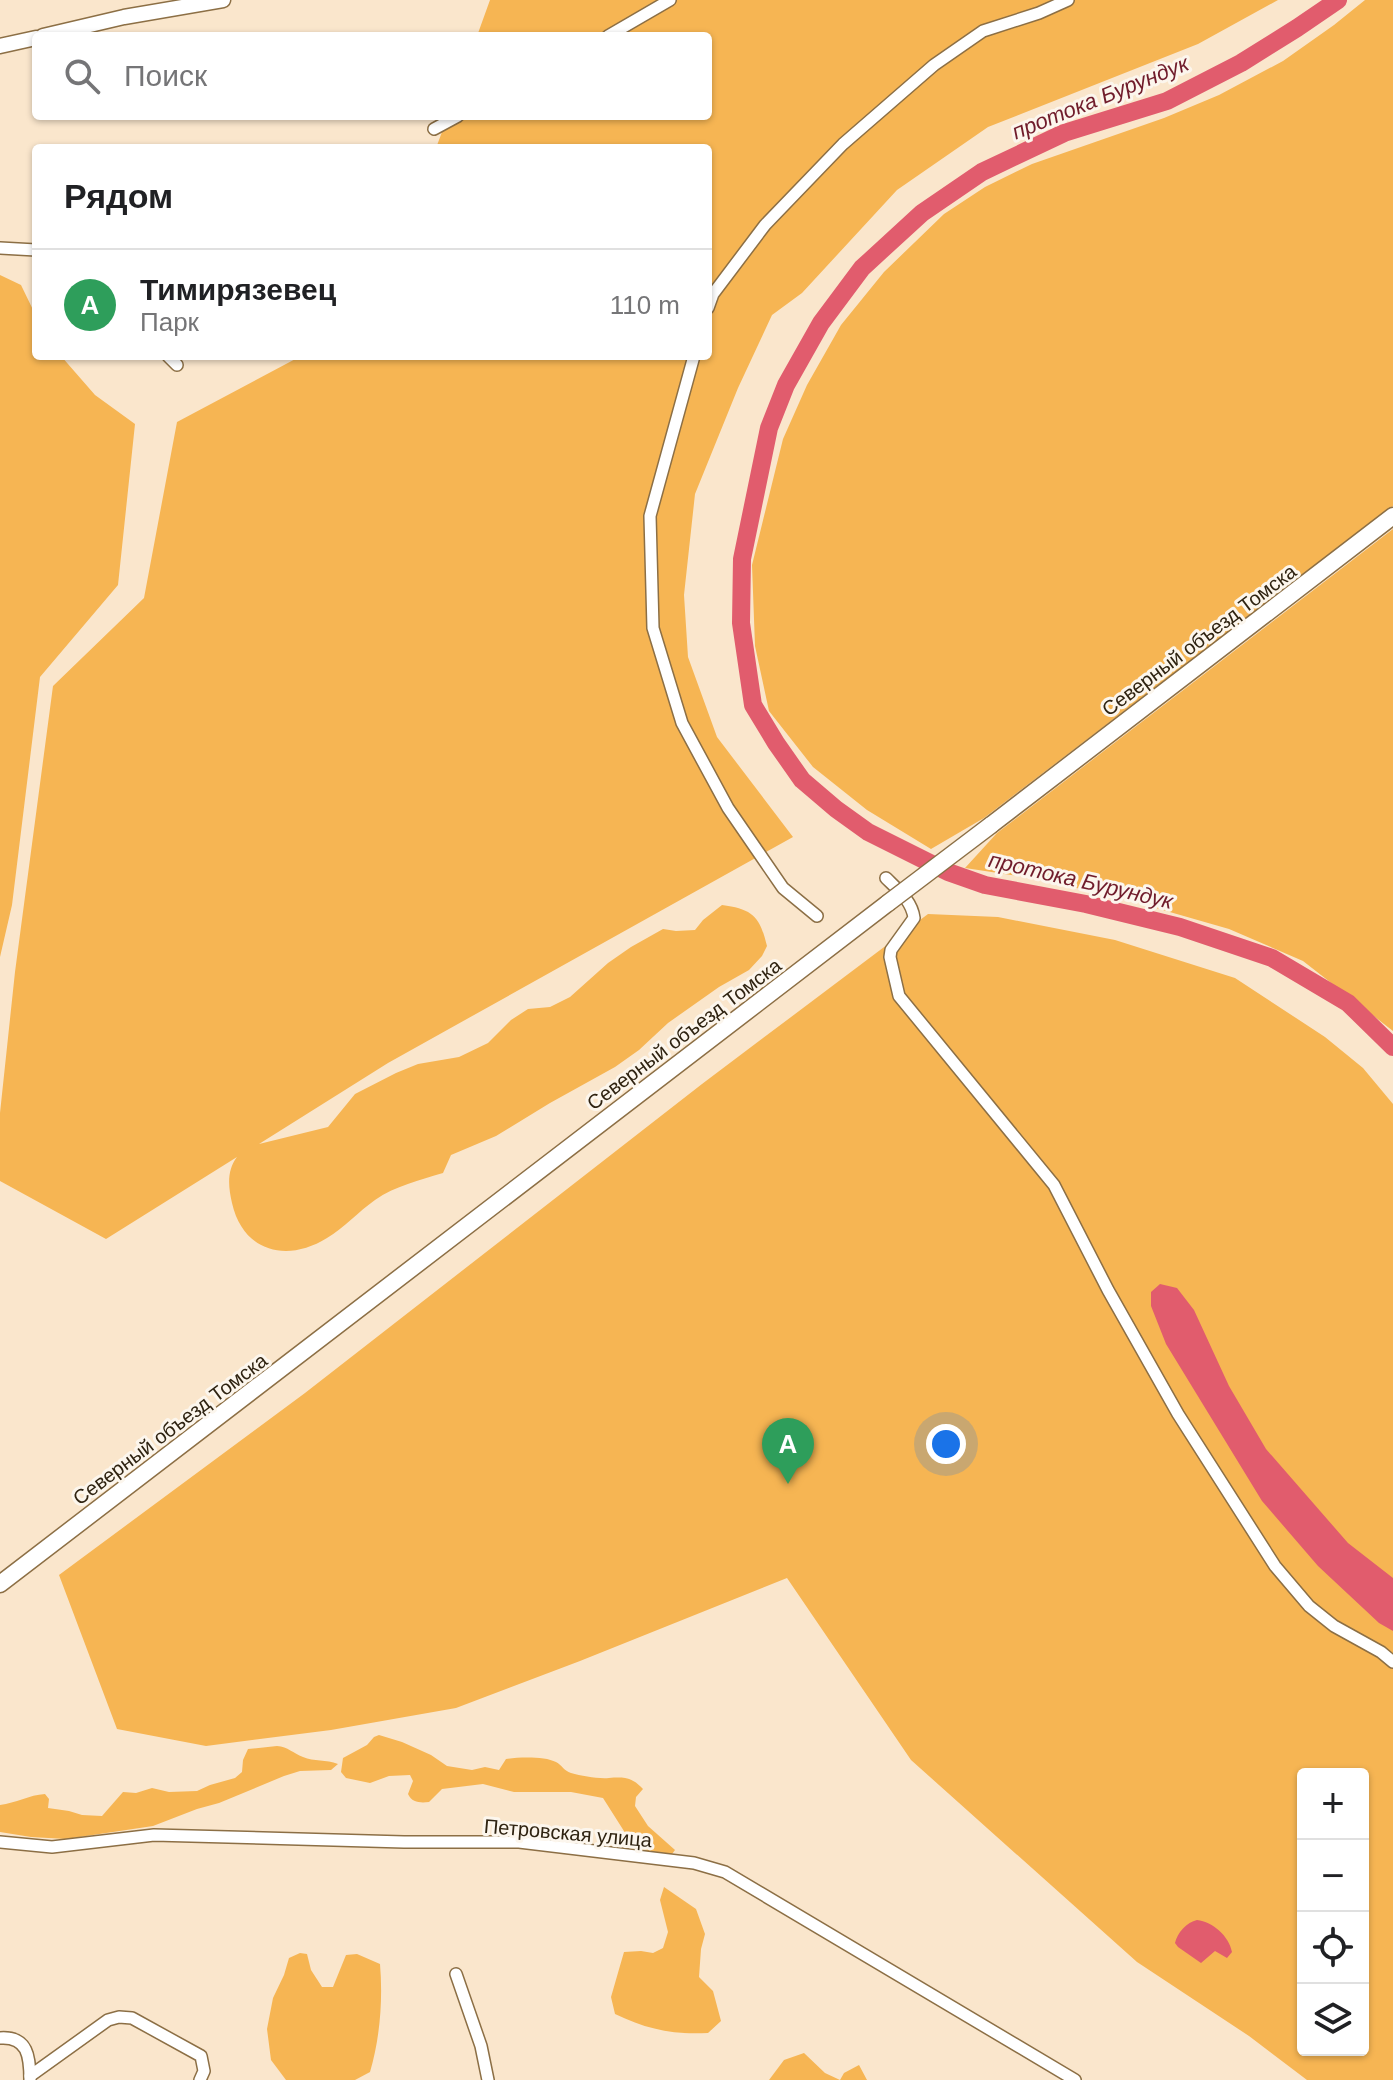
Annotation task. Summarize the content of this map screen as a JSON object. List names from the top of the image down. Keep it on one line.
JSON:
{"streets":{"main road":["Северный объезд Томска"],"street":["Петровская улица"]},"water":["протока Бурундук"],"page":{"search":"Поиск","heading":"Рядом","list":[{"mark":"A","name":"Тимирязевец","note":"Парк","value":"110 m"}],"pins":"A","map_buttons":["+","−"]}}
